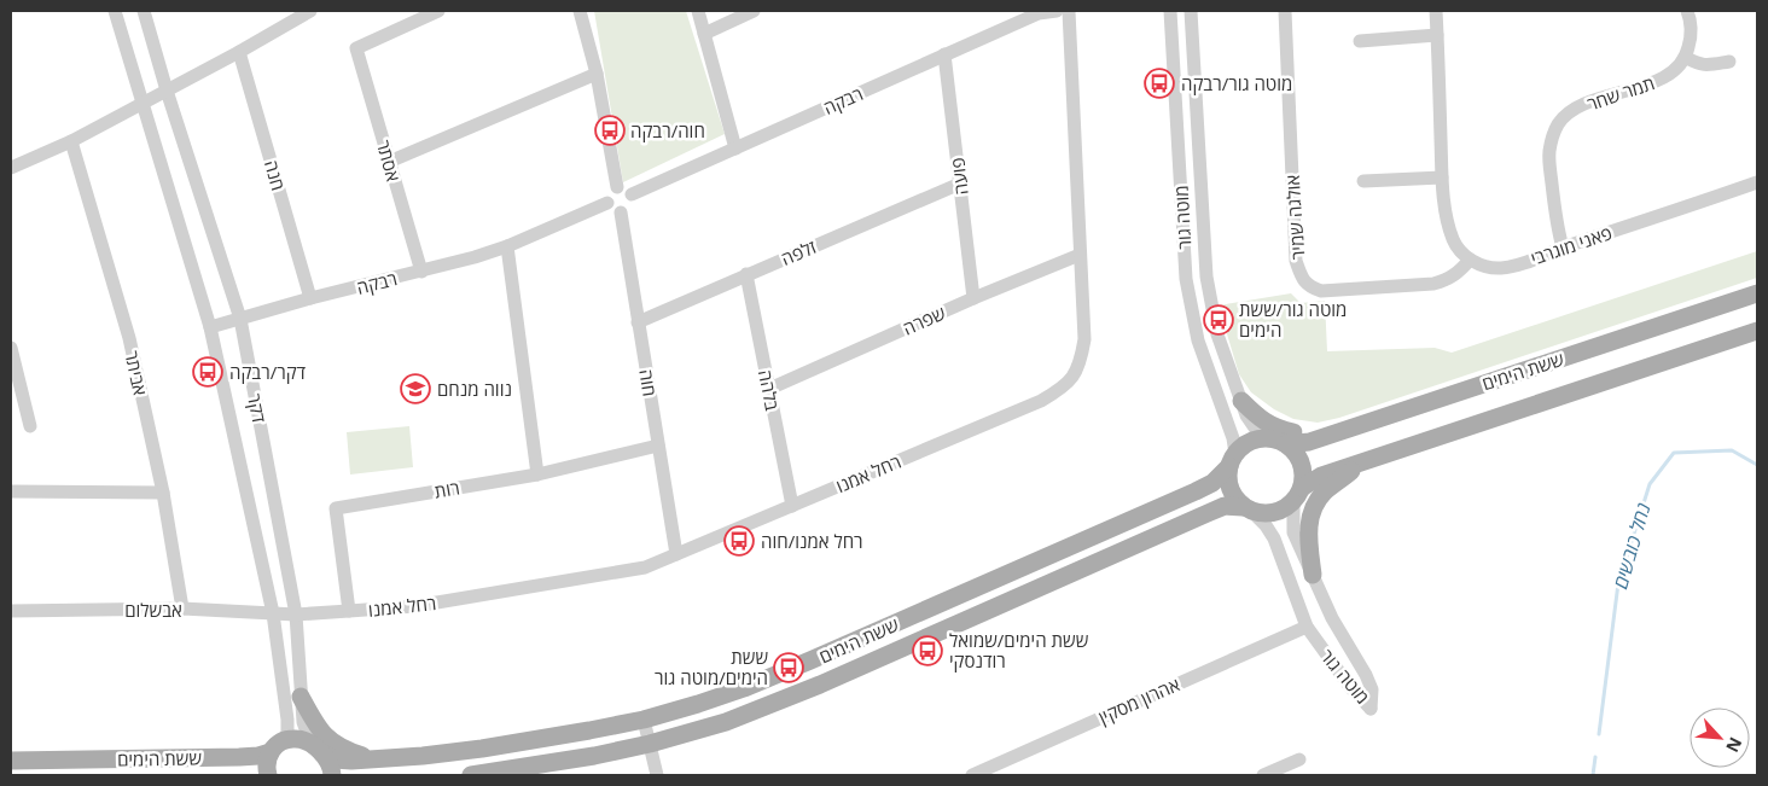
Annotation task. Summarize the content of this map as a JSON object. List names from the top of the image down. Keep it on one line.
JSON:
{"streets":{"main road":["ששת הימים"],"street":["תמר שחר","רבקה","אסתר","חנה","פועה","מוטה גור","אולגה שמיר","פאני מוגרבי","זלפה","שפרה","אביתר","חוה","בלהה","דקר","רחל אמנו","רות","אבשלום","אהרון מסקין"]},"crossings":[["תמר שחר","פאני מוגרבי"],["רבקה","אסתר"],["רבקה","חנה"],["רבקה","פועה"],["רבקה","חוה"],["רבקה","דקר"],["פועה","זלפה"],["פועה","שפרה"],["מוטה גור","ששת הימים"],["מוטה גור","אהרון מסקין"],["אולגה שמיר","פאני מוגרבי"],["זלפה","חוה"],["זלפה","בלהה"],["שפרה","בלהה"],["שפרה","רחל אמנו"],["ששת הימים","דקר"],["אביתר","אבשלום"],["חוה","רחל אמנו"],["חוה","רות"],["בלהה","רחל אמנו"],["דקר","רחל אמנו"],["דקר","אבשלום"],["רחל אמנו","רות"],["רחל אמנו","אבשלום"]],"water":["נחל כובשים"],"places":{"bus stop":["מוטה גור/רבקה","חוה/רבקה","מוטה גור/ששת הימים","דקר/רבקה","רחל אמנו/חוה","ששת הימים/שמואל רודנסקי","ששת הימים/מוטה גור"],"school or university":["נווה מנחם"]},"north":"bottom right"}
